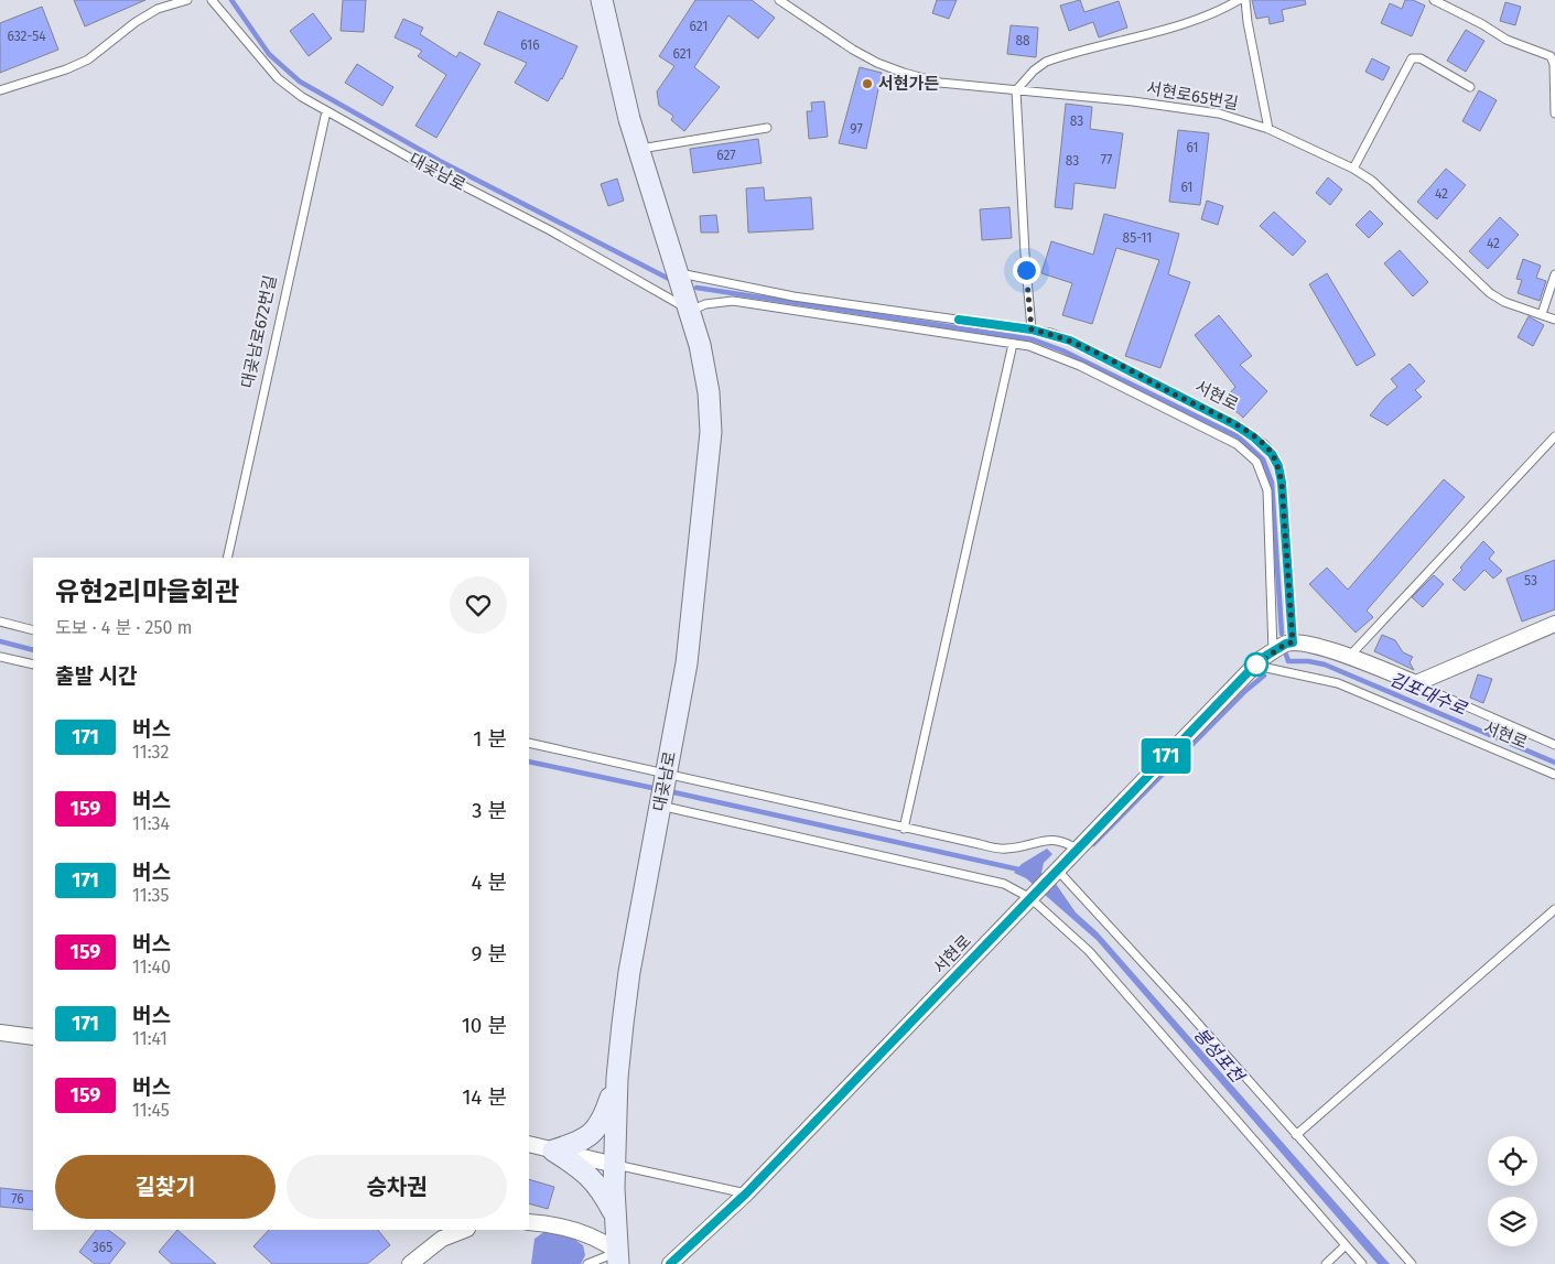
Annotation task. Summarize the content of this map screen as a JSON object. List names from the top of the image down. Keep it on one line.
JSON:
{"streets":{"street":["대곶남로","서현로"],"lane":["서현로65번길","대곶남로672번길"]},"crossings":[["대곶남로","대곶남로672번길"],["대곶남로","서현로"]],"water":["김포대수로","봉성포천"],"places":["서현가든"],"lines":["bus line 171"],"house_numbers":["621","632-54","88","616","621","83","97","61","627","77","83","61","42","85-11","42","53","76","365"],"page":{"on_map":"171","heading":[["유현2리마을회관","도보 · 4 분 · 250 m"],"출발 시간"],"list":[{"mark":"171","name":"버스","note":"11:32","value":"1 분"},{"mark":"159","name":"버스","note":"11:34","value":"3 분"},{"mark":"171","name":"버스","note":"11:35","value":"4 분"},{"mark":"159","name":"버스","note":"11:40","value":"9 분"},{"mark":"171","name":"버스","note":"11:41","value":"10 분"},{"mark":"159","name":"버스","note":"11:45","value":"14 분"}],"buttons":["길찾기","승차권"]}}
